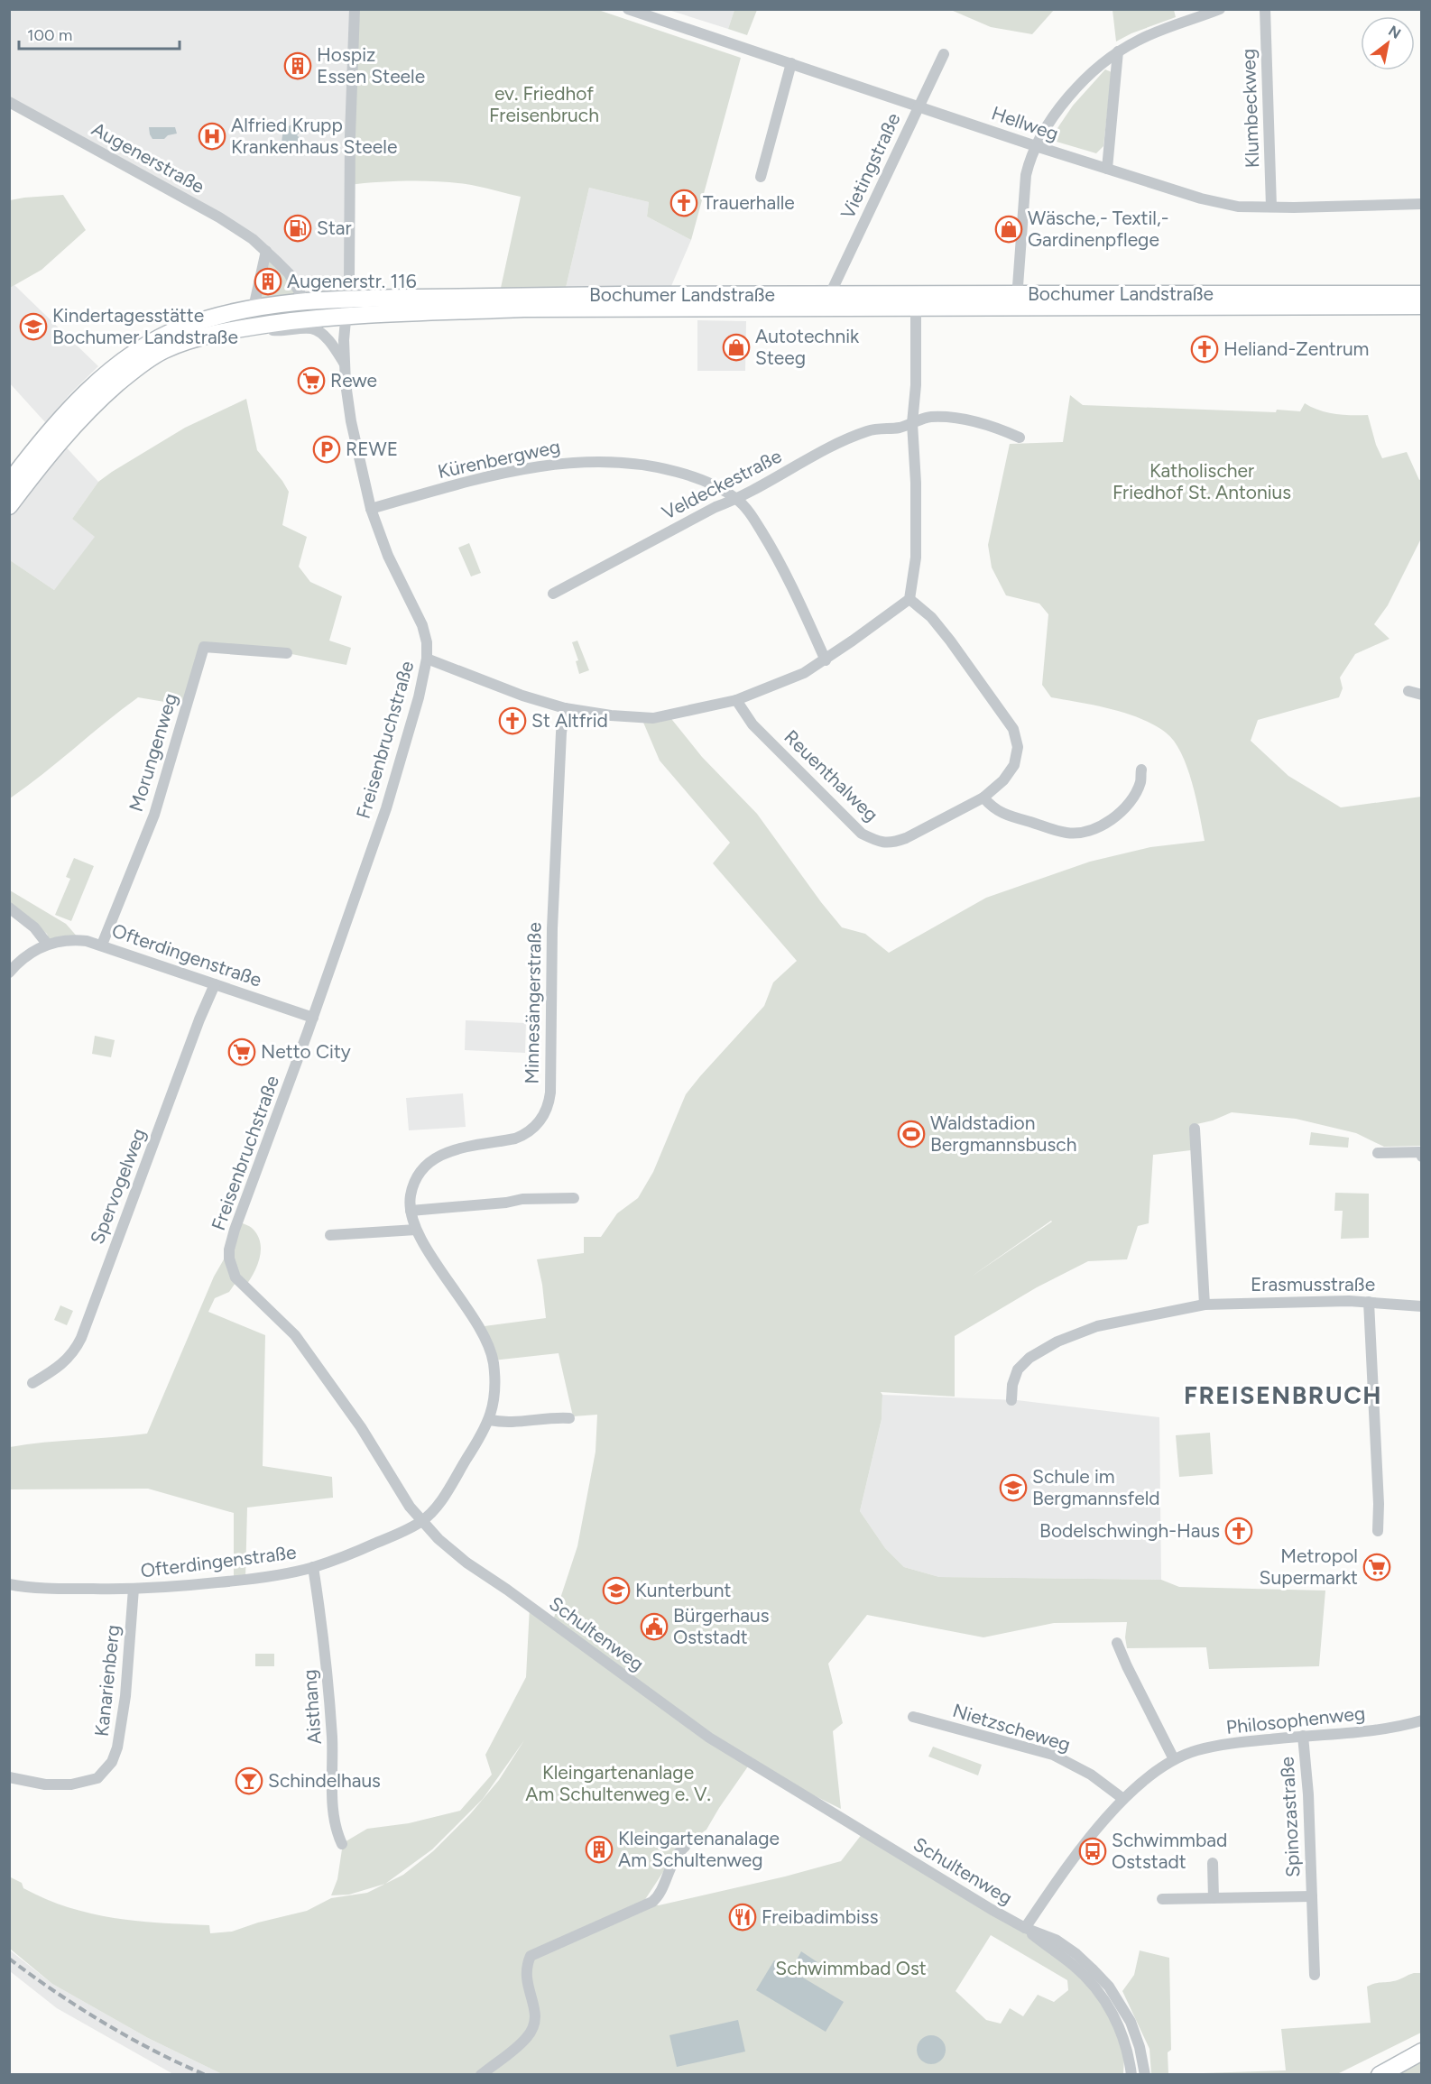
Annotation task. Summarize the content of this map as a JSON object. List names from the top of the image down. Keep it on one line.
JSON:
{"streets":{"main road":["Bochumer Landstraße"],"street":["Klumbeckweg","Hellweg","Augenerstraße","Vietingstraße","Kürenbergweg","Veldeckestraße","Freisenbruchstraße","Morungenweg","Reuenthalweg","Ofterdingenstraße","Minnesängerstraße","Spervogelweg","Erasmusstraße","Schultenweg","Kanarienberg","Aisthang","Philosophenweg","Nietzscheweg","Spinozastraße"]},"crossings":[["Klumbeckweg","Hellweg"],["Hellweg","Vietingstraße"],["Augenerstraße","Bochumer Landstraße"],["Vietingstraße","Bochumer Landstraße"],["Bochumer Landstraße","Freisenbruchstraße"],["Kürenbergweg","Veldeckestraße"],["Kürenbergweg","Freisenbruchstraße"],["Freisenbruchstraße","Ofterdingenstraße"],["Freisenbruchstraße","Schultenweg"],["Morungenweg","Ofterdingenstraße"],["Ofterdingenstraße","Minnesängerstraße"],["Ofterdingenstraße","Spervogelweg"],["Ofterdingenstraße","Schultenweg"],["Ofterdingenstraße","Kanarienberg"],["Ofterdingenstraße","Aisthang"],["Minnesängerstraße","Schultenweg"],["Schultenweg","Philosophenweg"],["Philosophenweg","Nietzscheweg"],["Philosophenweg","Spinozastraße"]],"districts":["FREISENBRUCH"],"parks":["ev. Friedhof Freisenbruch","Katholischer Friedhof St. Antonius","Kleingartenanlage Am Schultenweg e. V.","Schwimmbad Ost"],"places":{"building":["Hospiz Essen Steele","Augenerstr. 116","Kleingartenanalage Am Schultenweg"],"hospital":["Alfried Krupp Krankenhaus Steele"],"church":["Trauerhalle","Heliand-Zentrum","St Altfrid","Bodelschwingh-Haus"],"fuel station":["Star"],"shop":["Wäsche,- Textil,- Gardinenpflege","Autotechnik Steeg"],"school or university":["Kindertagesstätte Bochumer Landstraße","Schule im Bergmannsfeld","Kunterbunt"],"supermarket":["Rewe","Netto City","Metropol Supermarkt"],"parking":["REWE"],"sports":["Waldstadion Bergmannsbusch"],"public building":["Bürgerhaus Oststadt"],"bar":["Schindelhaus"],"bus stop":["Schwimmbad Oststadt"],"restaurant":["Freibadimbiss"]},"scale_bar":"100 m","north":"top right"}
